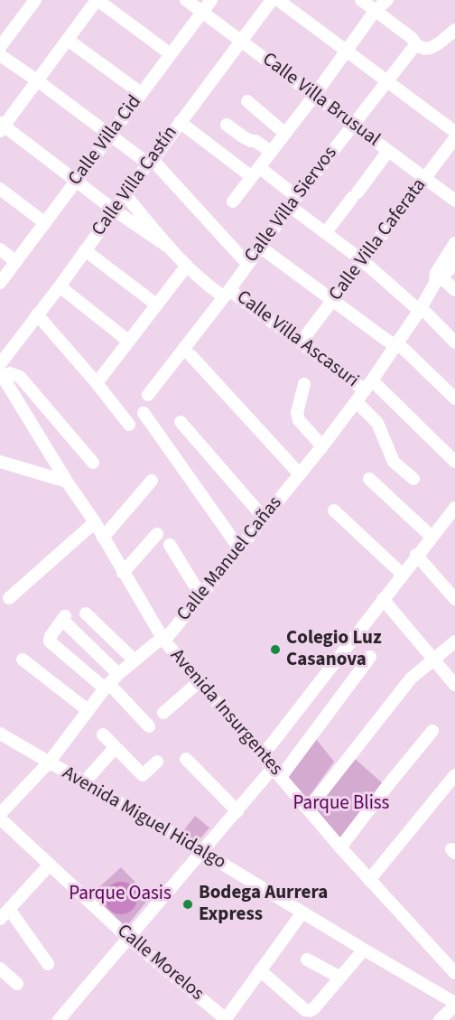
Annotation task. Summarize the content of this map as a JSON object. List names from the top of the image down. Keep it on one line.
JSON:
{"streets":{"street":["Calle Villa Brusual","Calle Villa Cid","Calle Villa Castín","Calle Villa Siervos","Calle Villa Caferata","Calle Villa Ascasuri","Calle Manuel Cañas","Avenida Insurgentes","Avenida Miguel Hidalgo","Calle Morelos"]},"crossings":[["Calle Villa Brusual","Calle Villa Cid"],["Calle Villa Brusual","Calle Villa Castín"],["Calle Villa Brusual","Calle Villa Siervos"],["Calle Villa Brusual","Calle Villa Caferata"],["Calle Villa Castín","Calle Villa Ascasuri"],["Calle Villa Siervos","Calle Villa Ascasuri"],["Calle Villa Caferata","Calle Villa Ascasuri"],["Calle Villa Ascasuri","Calle Manuel Cañas"],["Calle Manuel Cañas","Avenida Insurgentes"],["Calle Manuel Cañas","Avenida Miguel Hidalgo"]],"parks":["Parque Bliss","Parque Oasis"],"places":["Colegio Luz Casanova","Bodega Aurrera Express"]}
